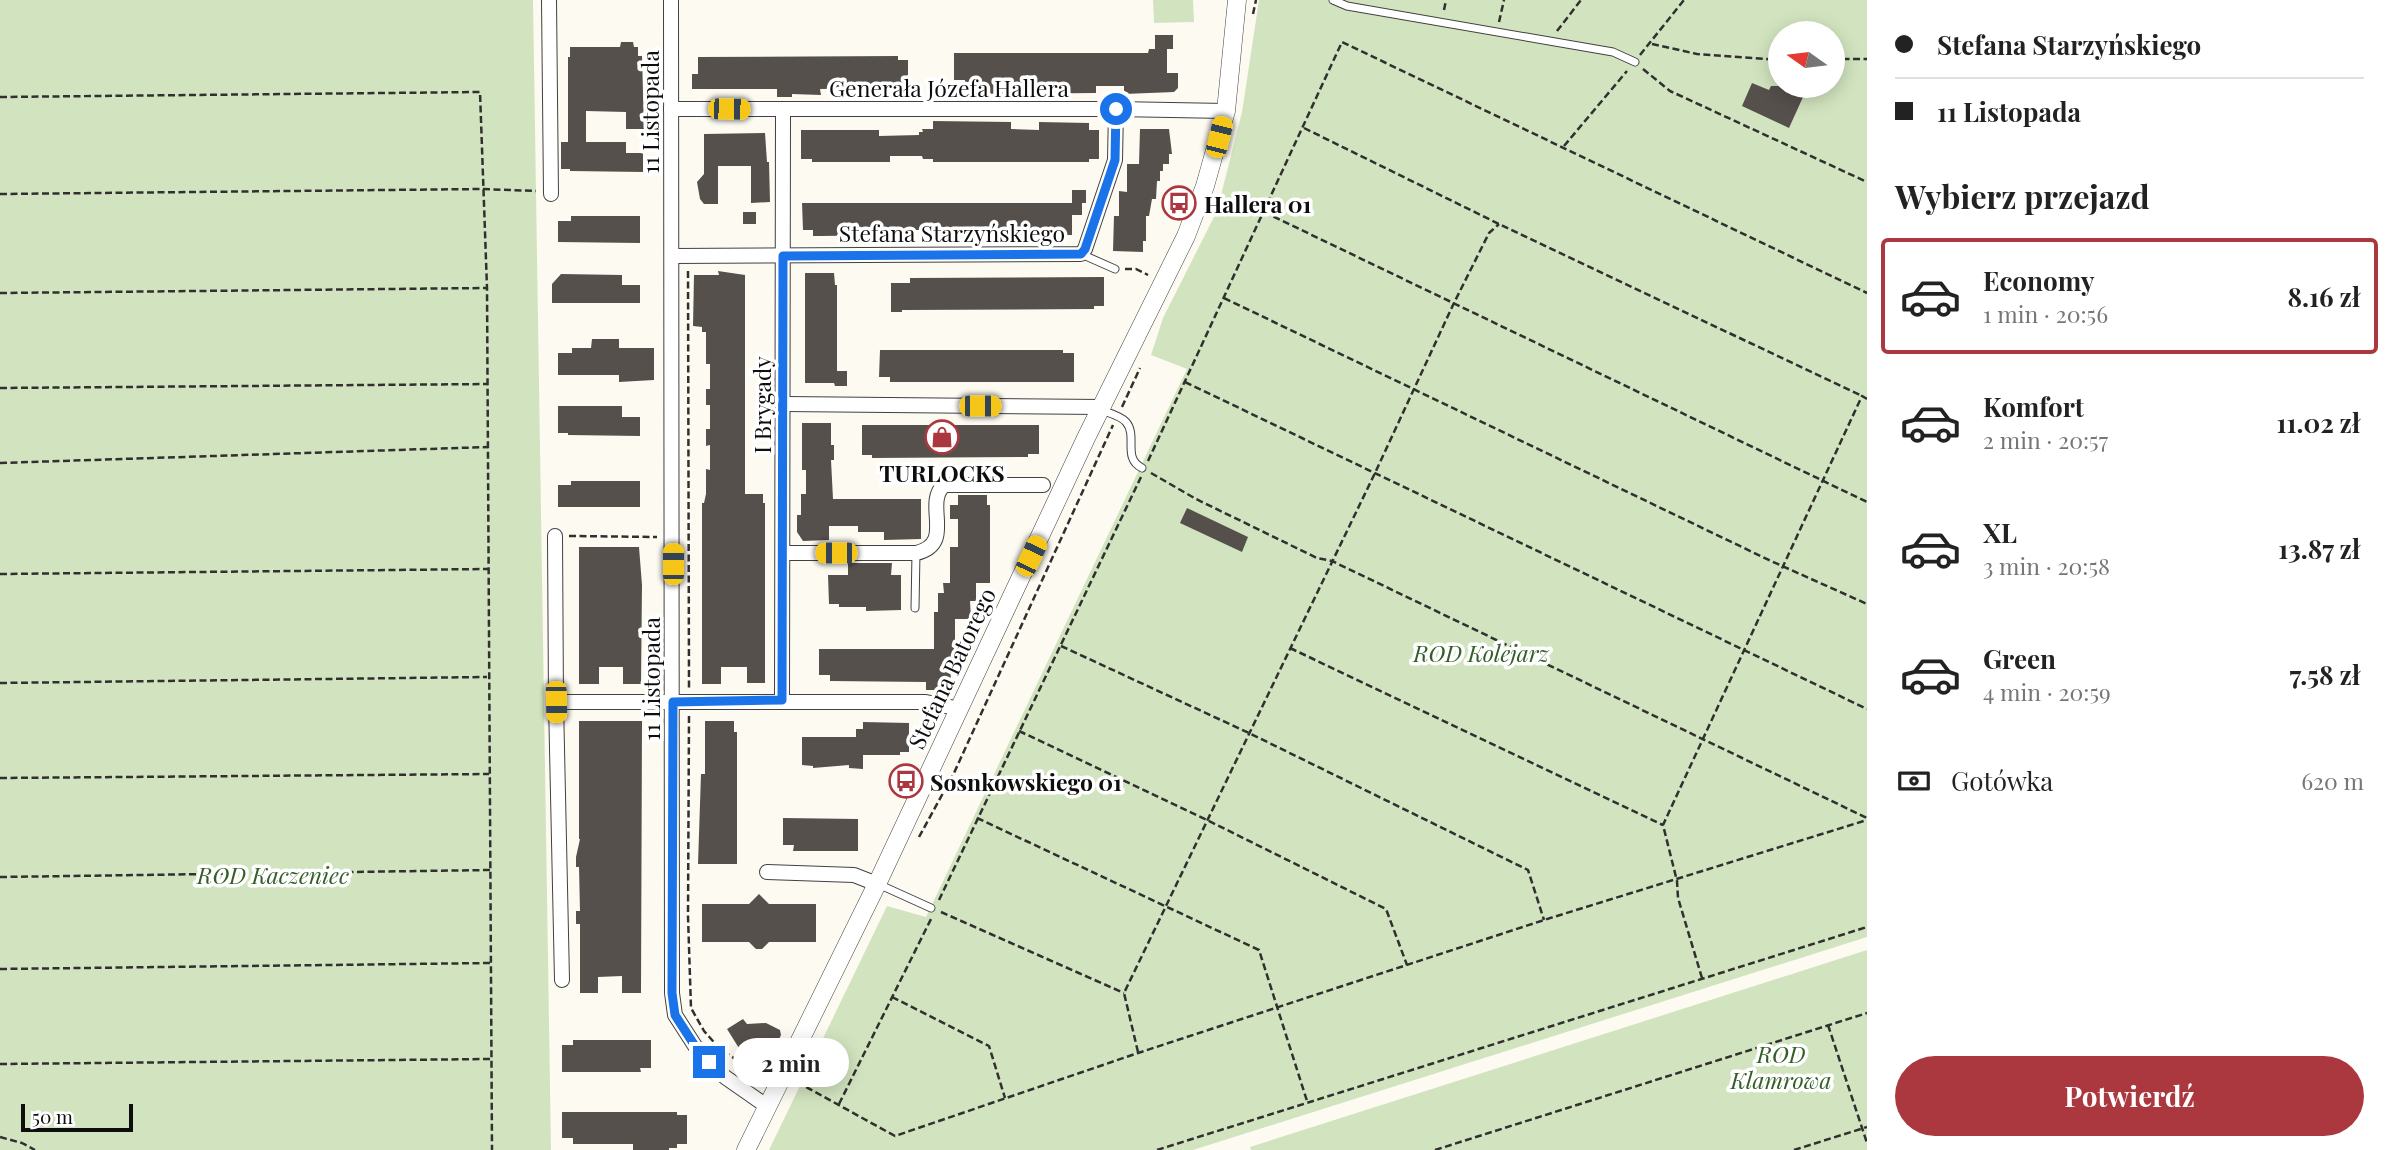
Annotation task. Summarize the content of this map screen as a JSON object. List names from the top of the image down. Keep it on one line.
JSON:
{"streets":{"street":["Generała Józefa Hallera","11 Listopada","Stefana Starzyńskiego","I Brygady","Stefana Batorego"]},"crossings":[["Generała Józefa Hallera","11 Listopada"],["Generała Józefa Hallera","Stefana Starzyńskiego"],["Generała Józefa Hallera","I Brygady"],["Generała Józefa Hallera","Stefana Batorego"],["11 Listopada","Stefana Starzyńskiego"],["11 Listopada","Stefana Batorego"],["Stefana Starzyńskiego","I Brygady"]],"parks":["ROD Kolejarz","ROD Kaczeniec","ROD Klamrowa"],"places":{"bus stop":["Hallera 01","Sosnkowskiego 01"],"shop":["TURLOCKS"]},"scale_bar":"50 m","north":"left","page":{"banner":["Stefana Starzyńskiego","11 Listopada"],"heading":"Wybierz przejazd","list":[{"name":"Economy","note":"1 min · 20:56","value":"8.16 zł"},{"name":"Komfort","note":"2 min · 20:57","value":"11.02 zł"},{"name":"XL","note":"3 min · 20:58","value":"13.87 zł"},{"name":"Green","note":"4 min · 20:59","value":"7.58 zł"}],"pay":["Gotówka","620 m"],"bubble":"2 min","buttons":"Potwierdź","scale":"50 m"}}
